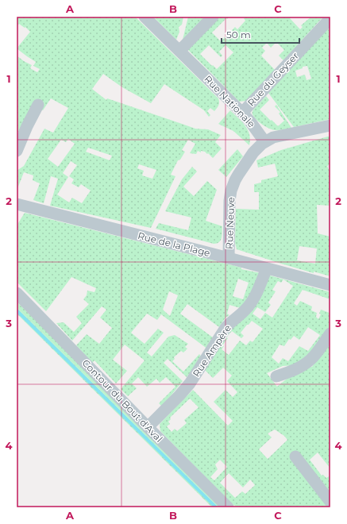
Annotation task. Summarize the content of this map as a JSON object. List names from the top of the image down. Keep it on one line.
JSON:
{"streets":{"street":["Rue du Geyser","Rue Nationale","Rue Neuve","Rue de la Plage","Rue Ampère","Contour du Bout d'Aval"]},"crossings":[["Rue du Geyser","Rue Nationale"],["Rue Nationale","Rue Neuve"],["Rue Neuve","Rue de la Plage"],["Rue de la Plage","Rue Ampère"],["Rue Ampère","Contour du Bout d'Aval"]],"scale_bar":"50 m","grid":{"columns":["A","B","C"],"rows":["1","2","3","4"]}}
